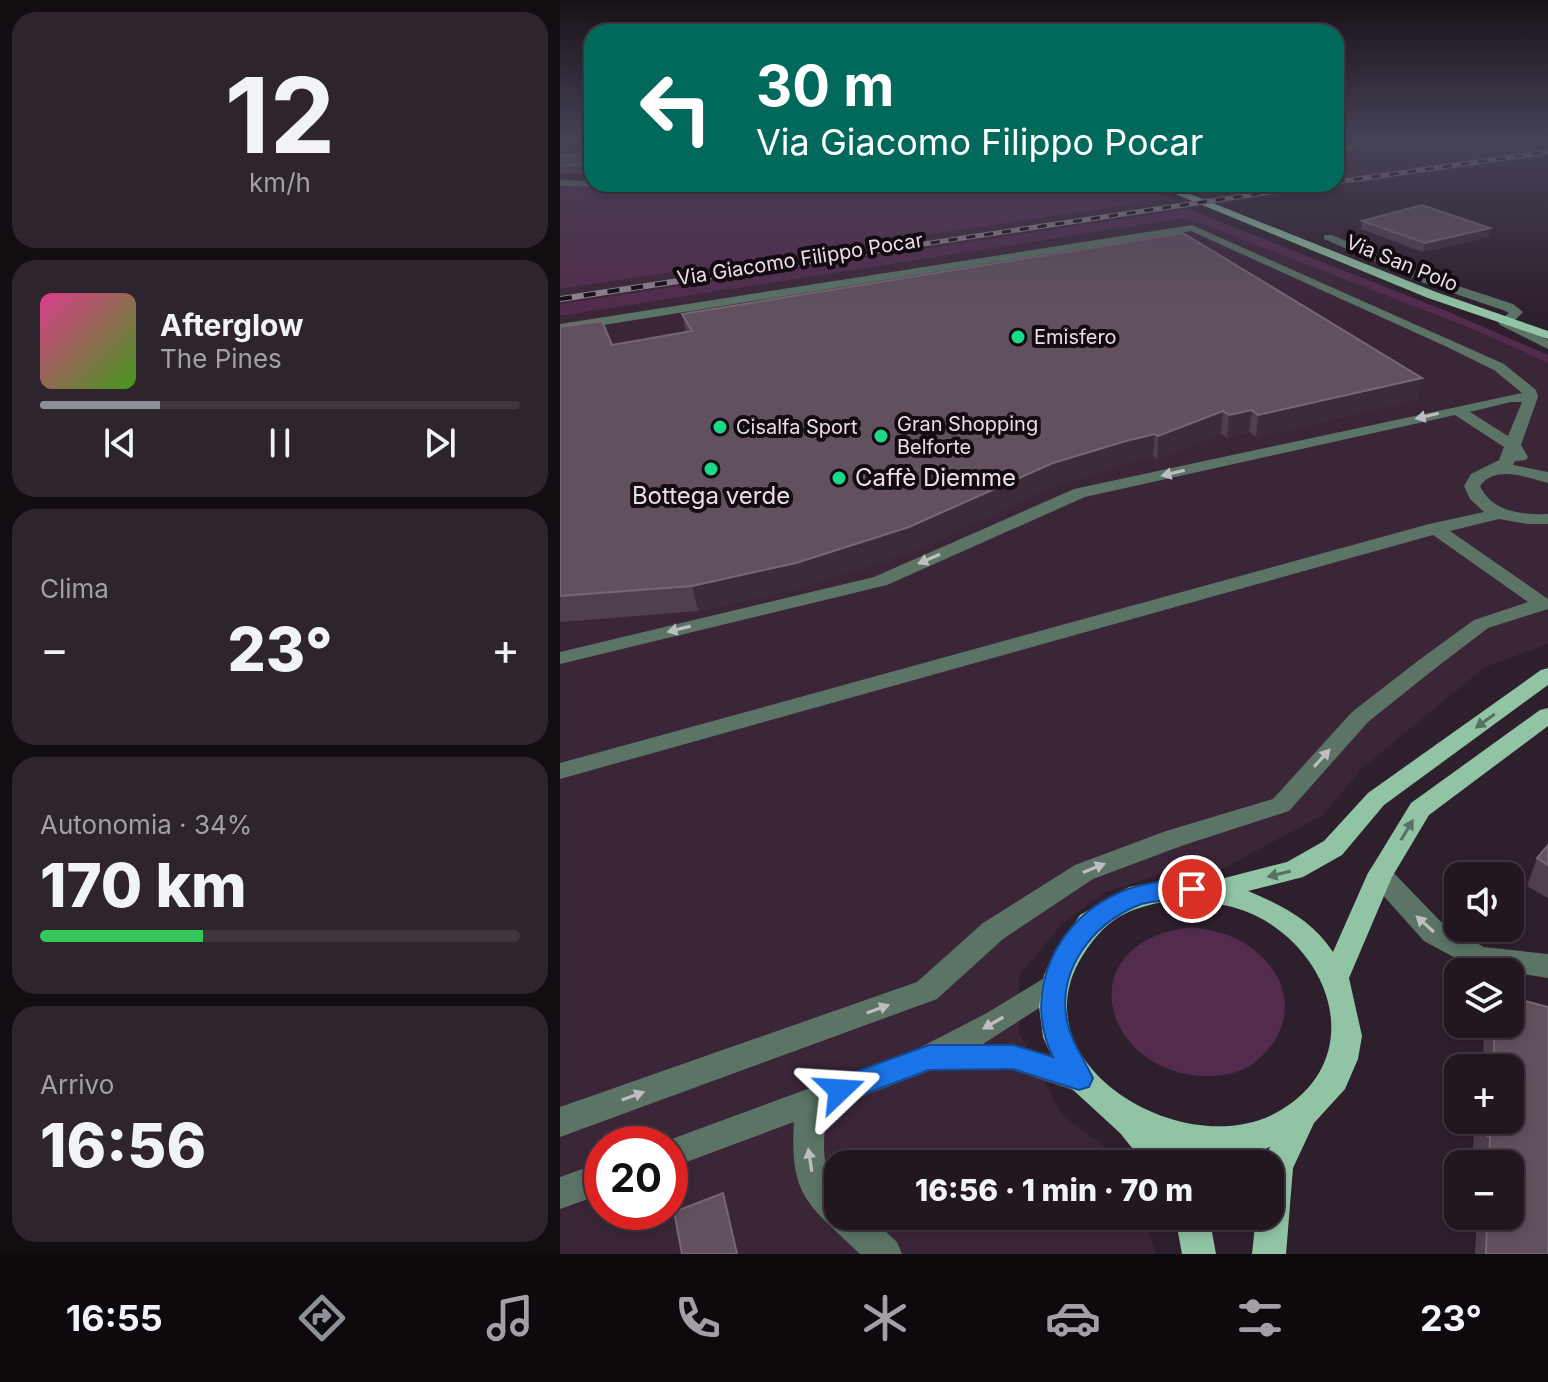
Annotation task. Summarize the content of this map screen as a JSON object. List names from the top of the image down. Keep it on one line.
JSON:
{"streets":{"main road":["Via San Polo"],"street":["Via Giacomo Filippo Pocar"]},"places":["Emisfero","Cisalfa Sport","Gran Shopping Belforte","Bottega verde","Caffè Diemme"],"page":{"tile":[["12","km/h"],"Clima",["Autonomia · 34%","170 km"],["Arrivo","16:56"]],"turn":["30 m","Via Giacomo Filippo Pocar"],"song":["Afterglow","The Pines"],"heat":["−","23°","+"],"map_buttons":["+","−"],"limit":"20","trip":"16:56 · 1 min · 70 m","tabs":["16:55","23°"]}}
